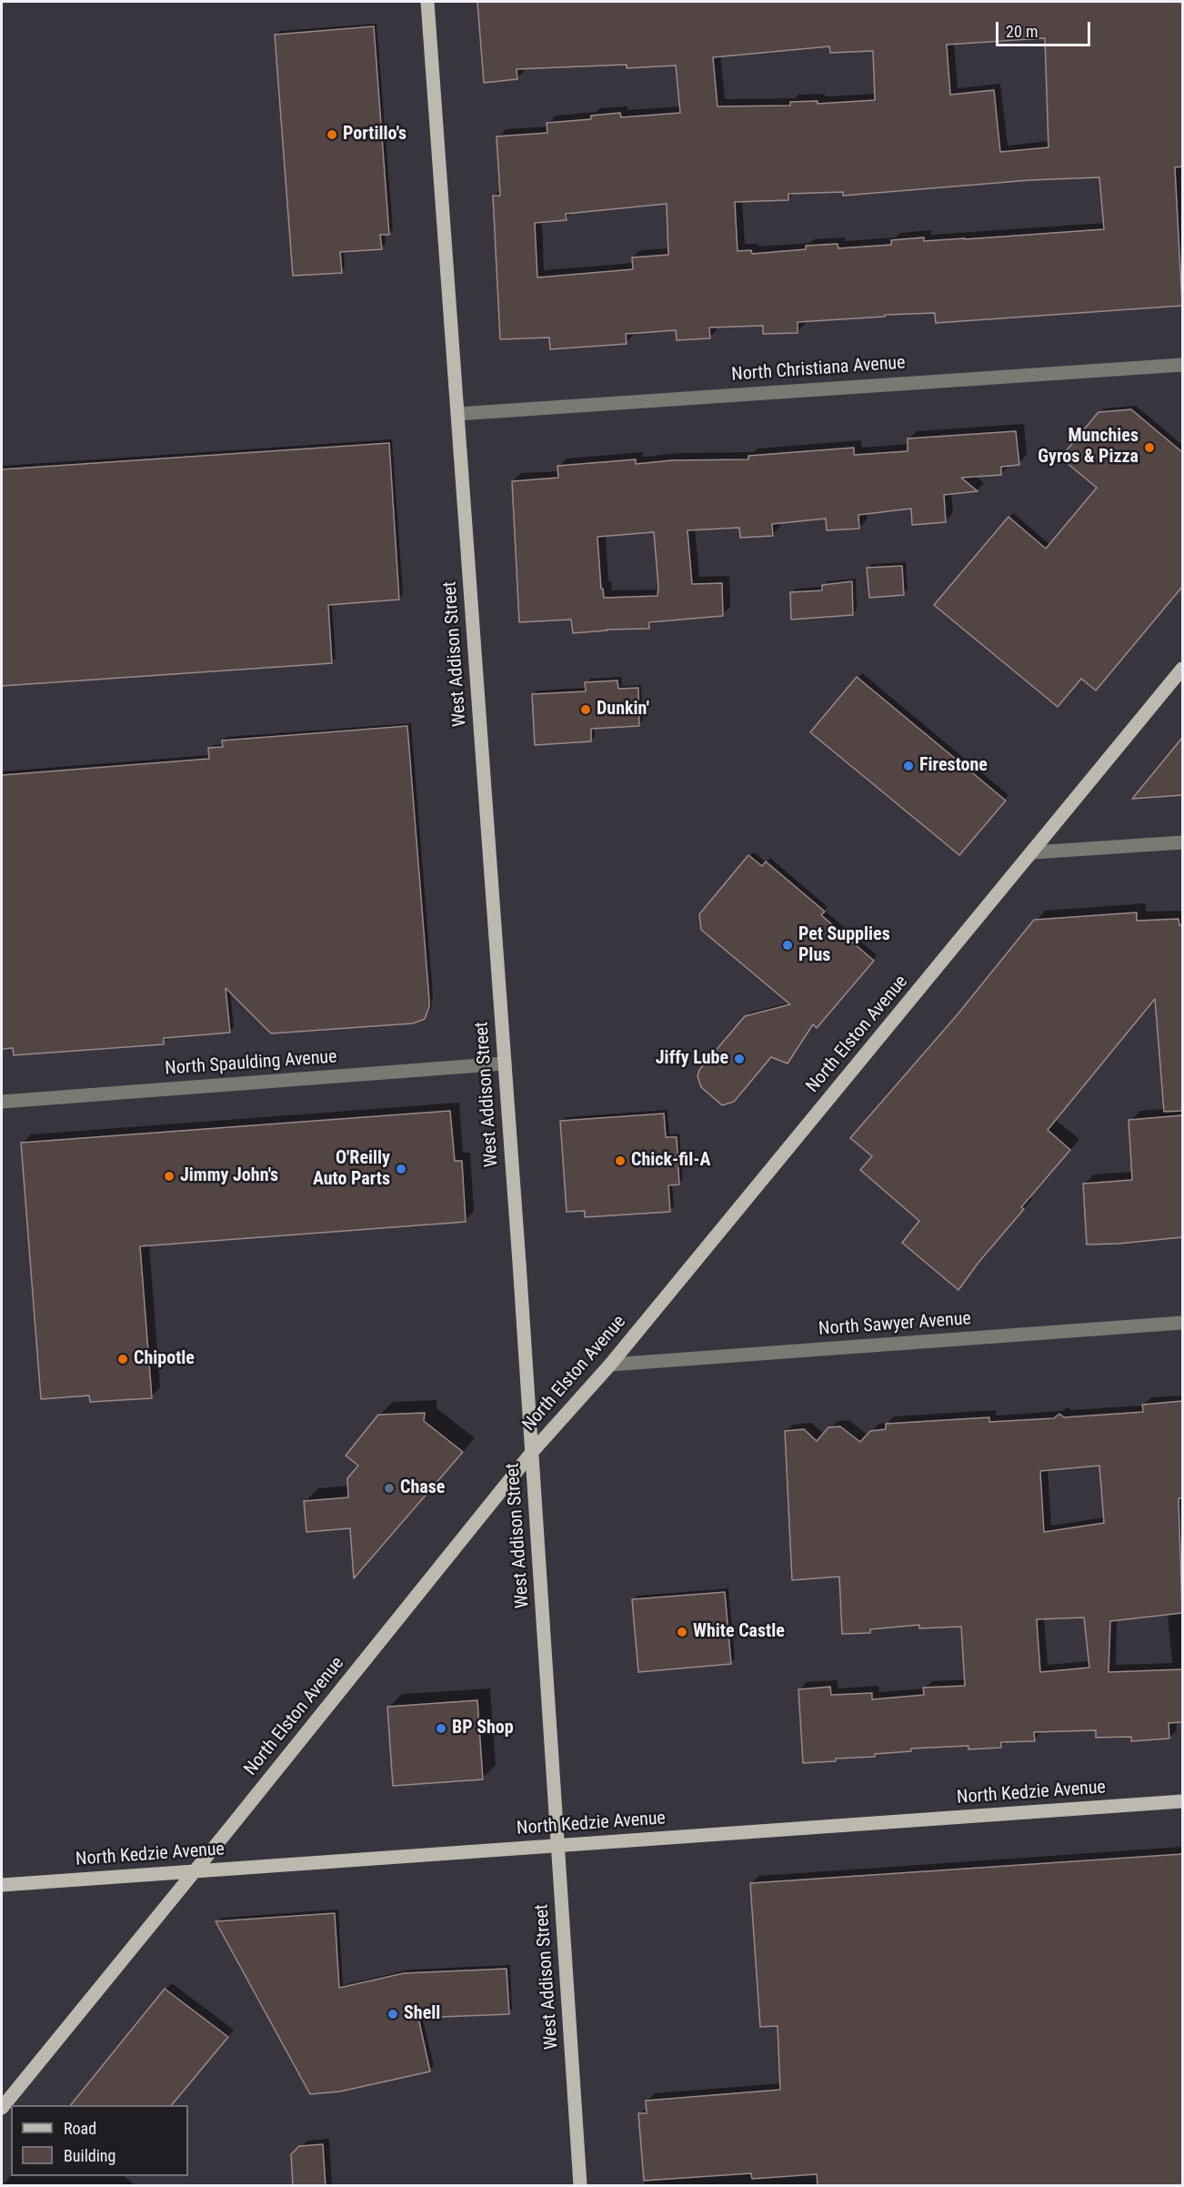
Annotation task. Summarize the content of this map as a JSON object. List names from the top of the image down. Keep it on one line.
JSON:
{"streets":{"main road":["West Addison Street","North Elston Avenue","North Kedzie Avenue"],"street":["North Christiana Avenue","North Spaulding Avenue","North Sawyer Avenue"]},"crossings":[["North Christiana Avenue","West Addison Street"],["West Addison Street","North Elston Avenue"],["West Addison Street","North Spaulding Avenue"],["West Addison Street","North Kedzie Avenue"],["North Elston Avenue","North Sawyer Avenue"],["North Elston Avenue","North Kedzie Avenue"]],"places":["Portillo's","Munchies Gyros & Pizza","Dunkin'","Firestone","Pet Supplies Plus","Jiffy Lube","Chick-fil-A","O'Reilly Auto Parts","Jimmy John's","Chipotle","Chase","White Castle","BP Shop","Shell"],"legend":["Road","Building"],"scale_bar":"20 m"}
